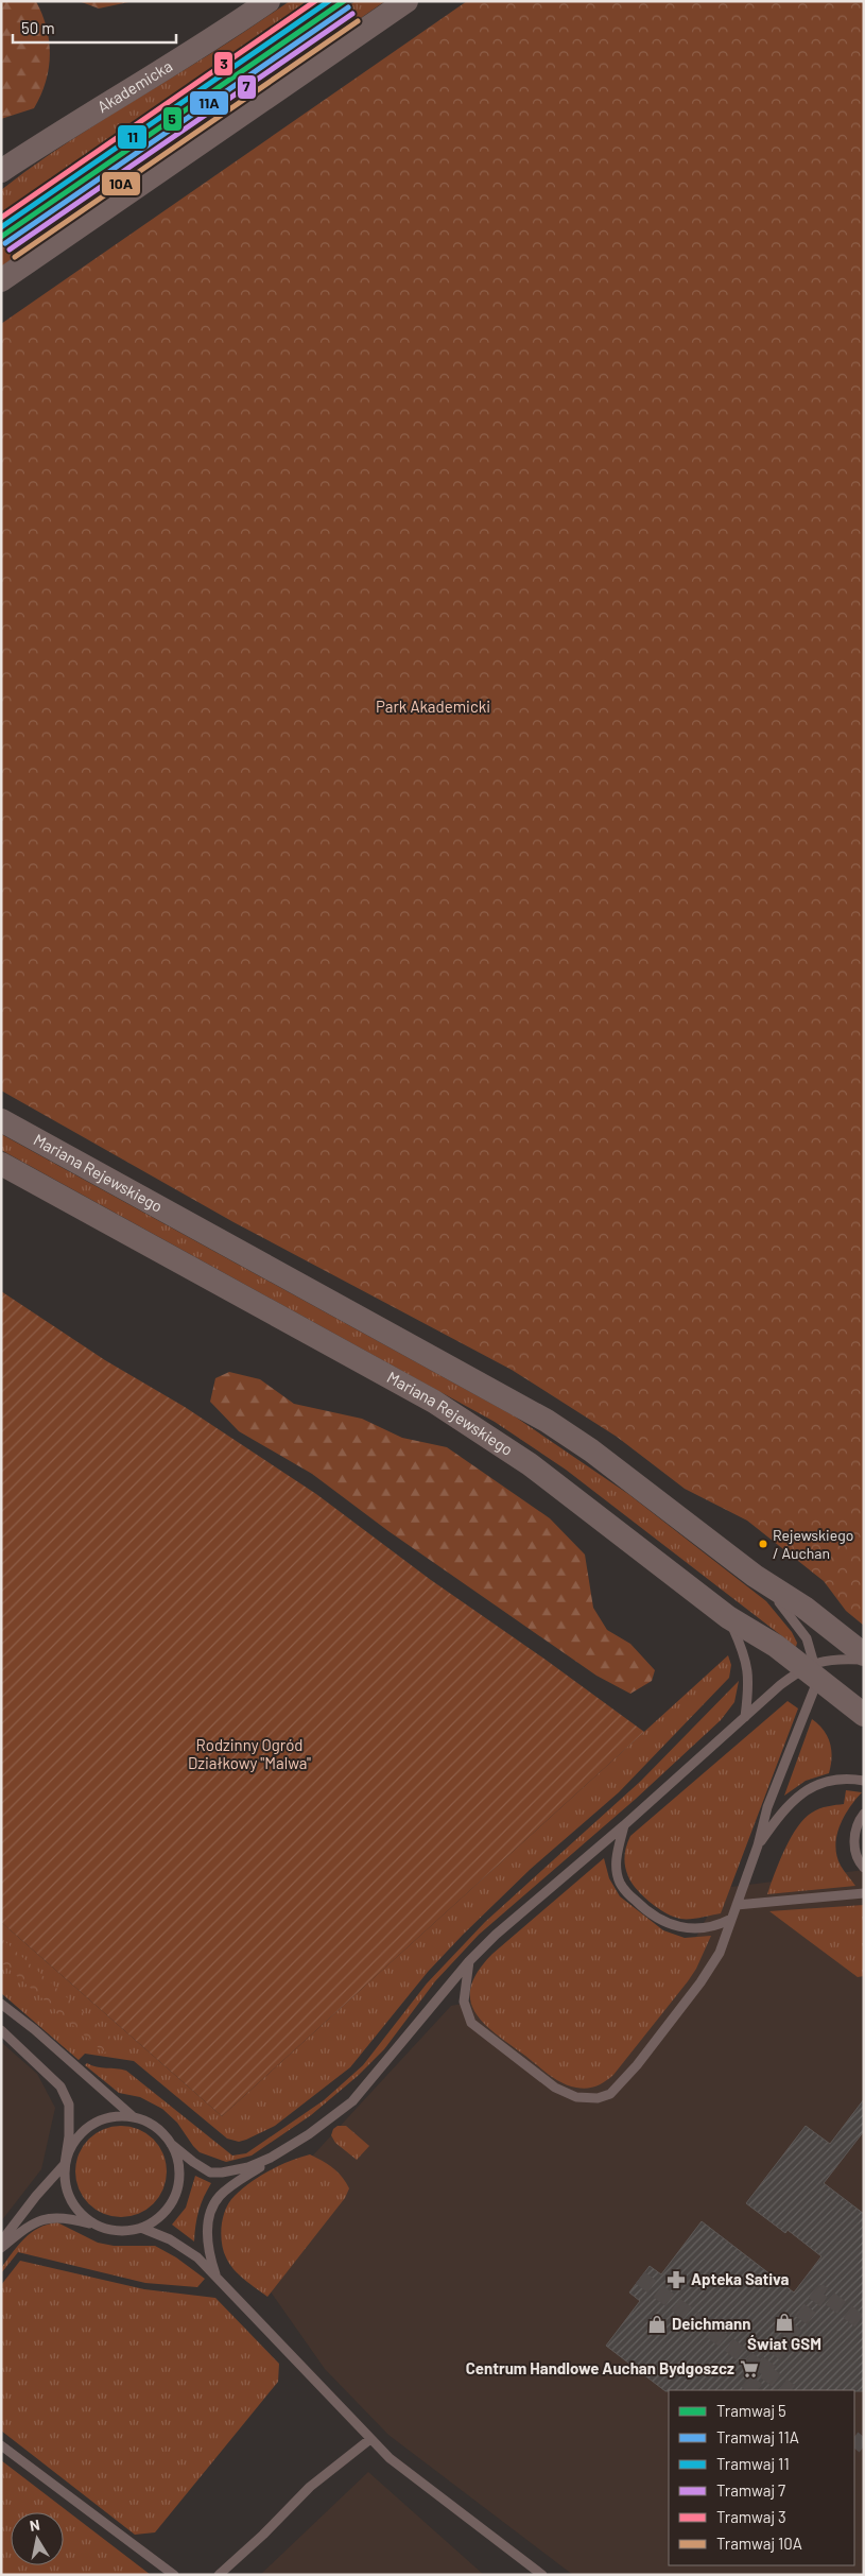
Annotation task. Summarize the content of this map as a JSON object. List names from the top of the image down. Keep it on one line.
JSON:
{"streets":{"street":["Akademicka","Mariana Rejewskiego"]},"parks":["Park Akademicki","Rodzinny Ogród Działkowy \"Malwa\""],"places":{"other":["Rejewskiego / Auchan"],"pharmacy":["Apteka Sativa"],"shop":["Świat GSM","Deichmann"],"supermarket":["Centrum Handlowe Auchan Bydgoszcz"]},"lines":["tram line 5","tram line 11","tram line 3","tram line 11A","tram line 7","tram line 10A"],"legend":["Tramwaj 5","Tramwaj 11A","Tramwaj 11","Tramwaj 7","Tramwaj 3","Tramwaj 10A"],"scale_bar":"50 m","north":"top"}
